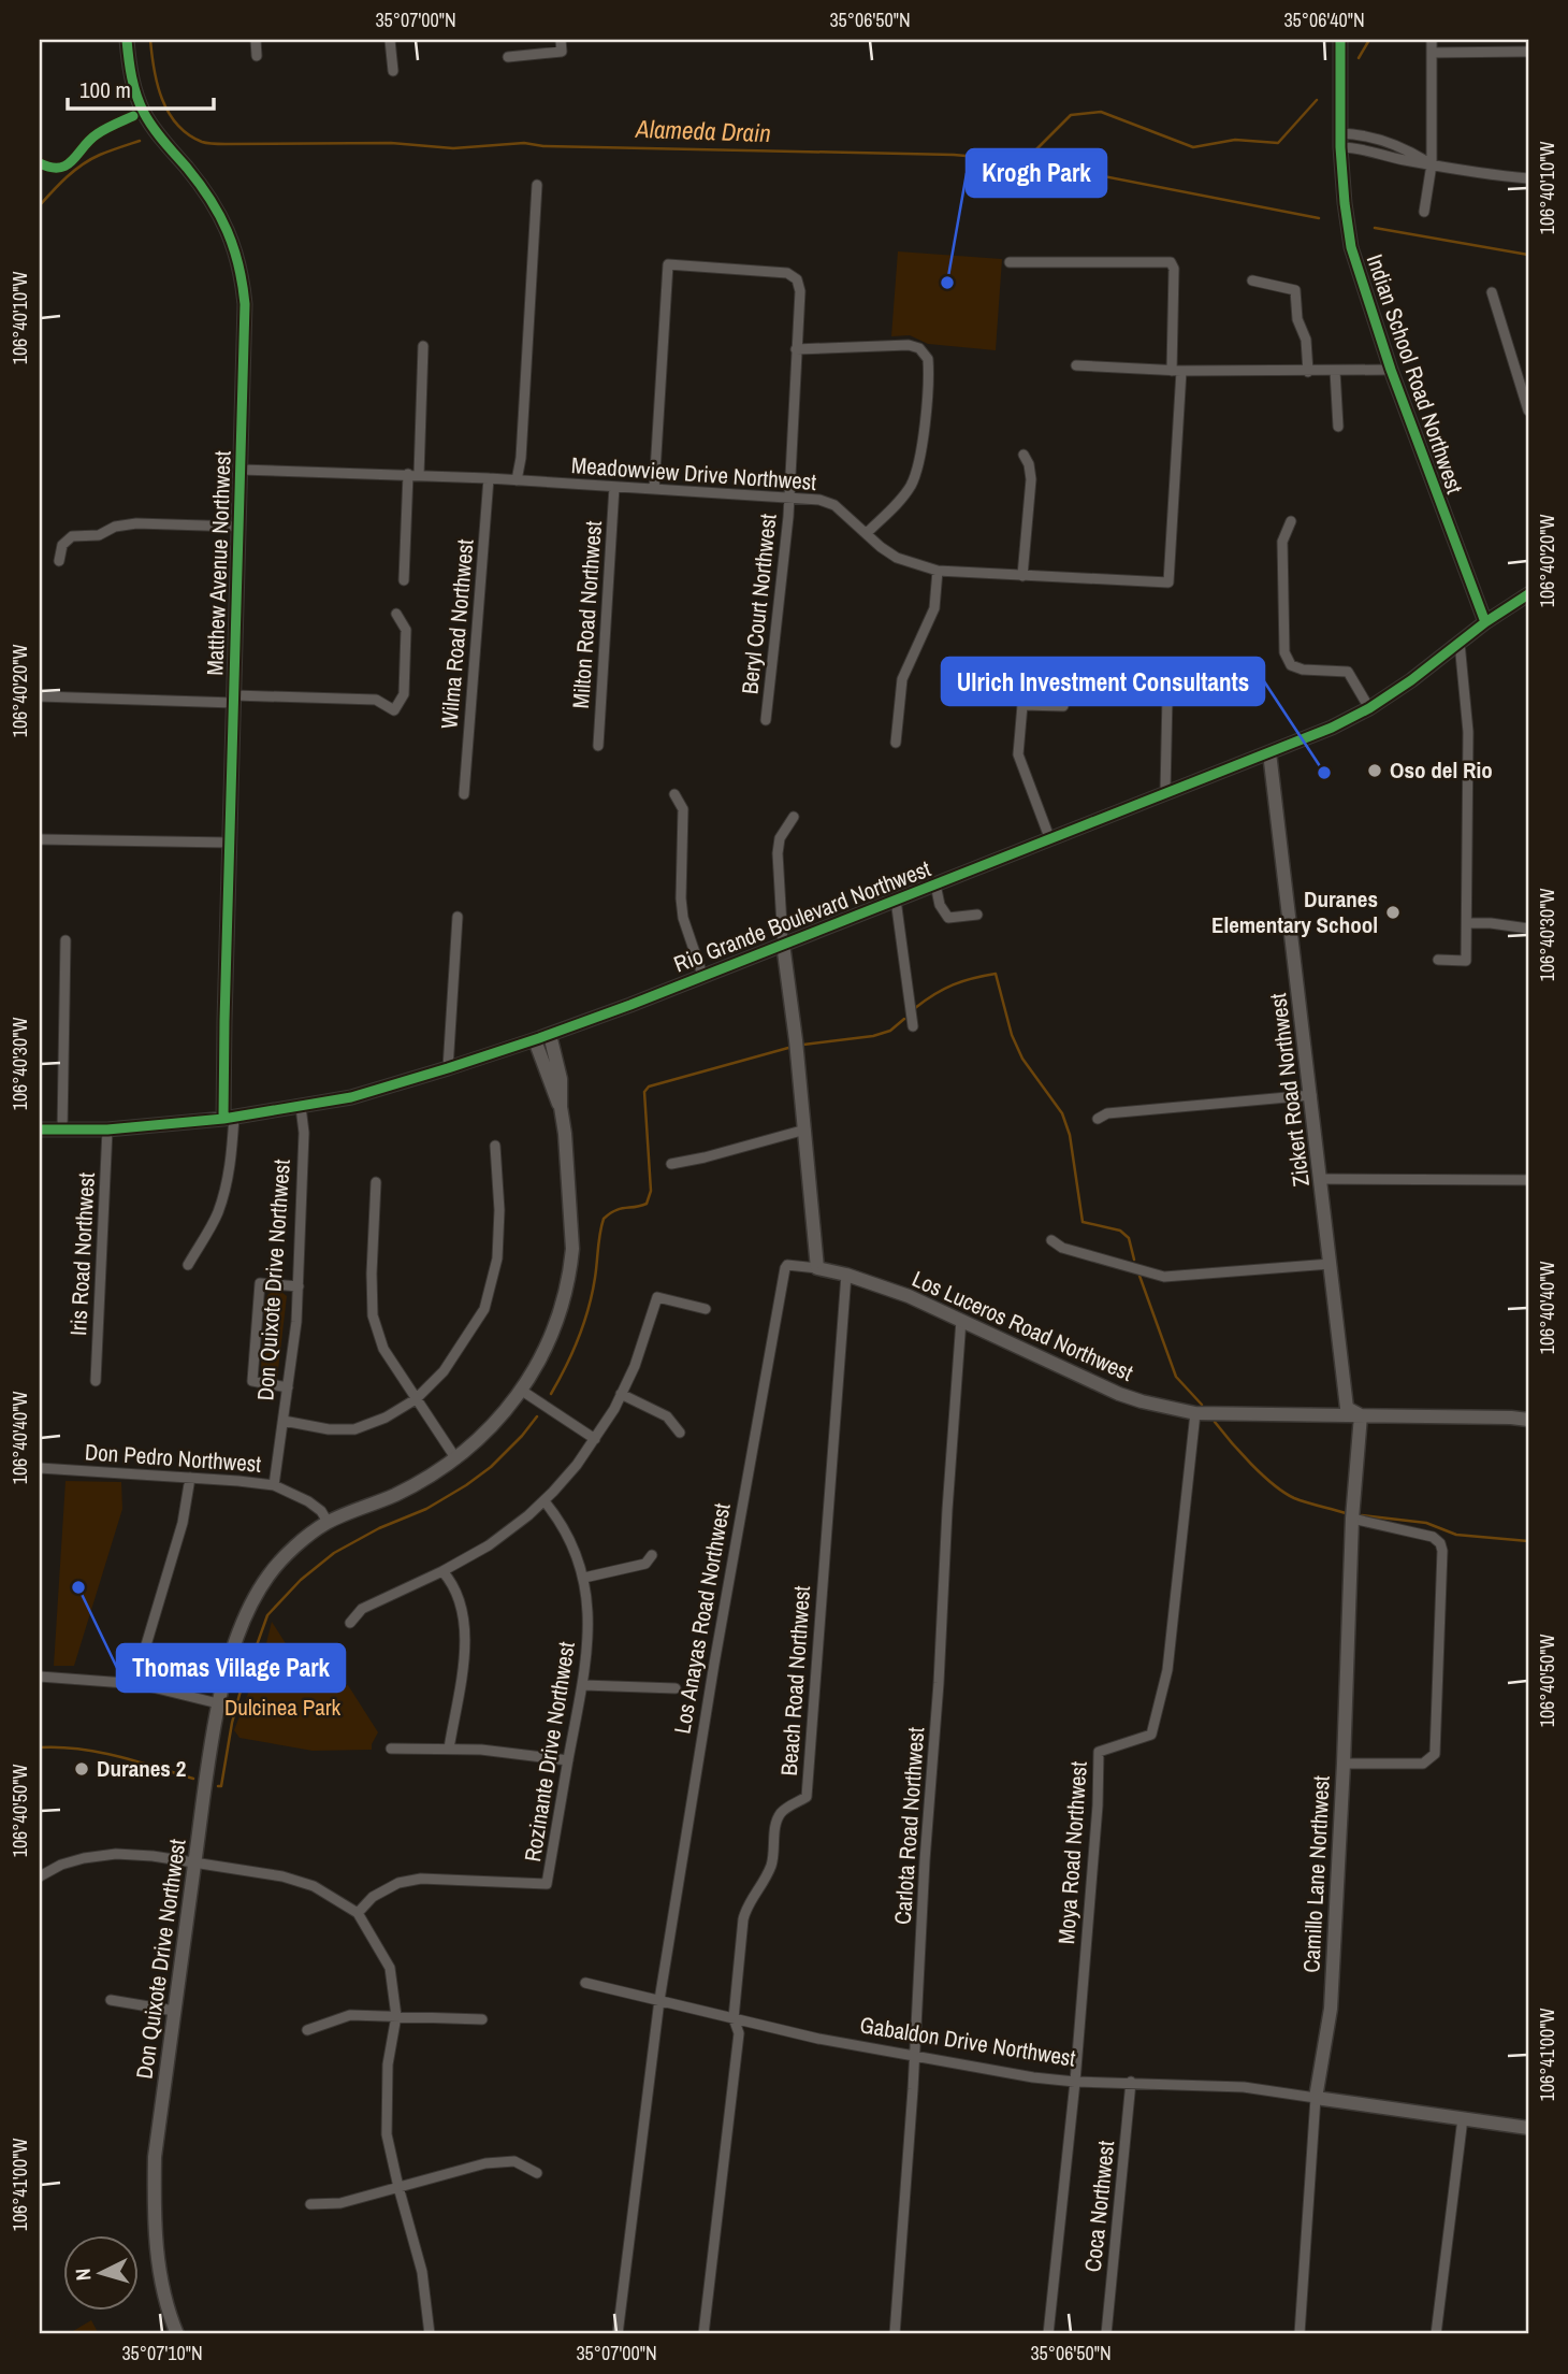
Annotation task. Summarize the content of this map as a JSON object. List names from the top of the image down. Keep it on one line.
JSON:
{"streets":{"street":["Indian School Road Northwest","Meadowview Drive Northwest","Matthew Avenue Northwest","Beryl Court Northwest","Milton Road Northwest","Wilma Road Northwest","Rio Grande Boulevard Northwest","Zickert Road Northwest","Iris Road Northwest","Don Quixote Drive Northwest","Los Luceros Road Northwest","Don Pedro Northwest","Los Anayas Road Northwest","Beach Road Northwest","Rozinante Drive Northwest","Carlota Road Northwest","Moya Road Northwest","Camillo Lane Northwest","Gabaldon Drive Northwest","Coca Northwest"]},"crossings":[["Indian School Road Northwest","Rio Grande Boulevard Northwest"],["Meadowview Drive Northwest","Matthew Avenue Northwest"],["Meadowview Drive Northwest","Beryl Court Northwest"],["Meadowview Drive Northwest","Milton Road Northwest"],["Meadowview Drive Northwest","Wilma Road Northwest"],["Matthew Avenue Northwest","Rio Grande Boulevard Northwest"],["Rio Grande Boulevard Northwest","Zickert Road Northwest"],["Rio Grande Boulevard Northwest","Iris Road Northwest"],["Rio Grande Boulevard Northwest","Don Quixote Drive Northwest"],["Zickert Road Northwest","Los Luceros Road Northwest"],["Zickert Road Northwest","Camillo Lane Northwest"],["Don Quixote Drive Northwest","Don Pedro Northwest"],["Los Luceros Road Northwest","Los Anayas Road Northwest"],["Los Luceros Road Northwest","Beach Road Northwest"],["Los Luceros Road Northwest","Carlota Road Northwest"],["Los Luceros Road Northwest","Moya Road Northwest"],["Los Luceros Road Northwest","Camillo Lane Northwest"],["Los Anayas Road Northwest","Gabaldon Drive Northwest"],["Beach Road Northwest","Gabaldon Drive Northwest"],["Carlota Road Northwest","Gabaldon Drive Northwest"],["Moya Road Northwest","Gabaldon Drive Northwest"],["Camillo Lane Northwest","Gabaldon Drive Northwest"],["Gabaldon Drive Northwest","Coca Northwest"]],"water":["Alameda Drain"],"parks":["Dulcinea Park"],"places":["Krogh Park","Oso del Rio","Ulrich Investment Consultants","Duranes Elementary School","Thomas Village Park","Duranes 2"],"scale_bar":"100 m","north":"left","coordinates":["35°07'00\"N","35°06'50\"N","35°06'40\"N","106°40'10\"W","106°40'20\"W","106°40'30\"W","106°40'40\"W","106°40'50\"W","106°41'00\"W","35°07'10\"N"]}
